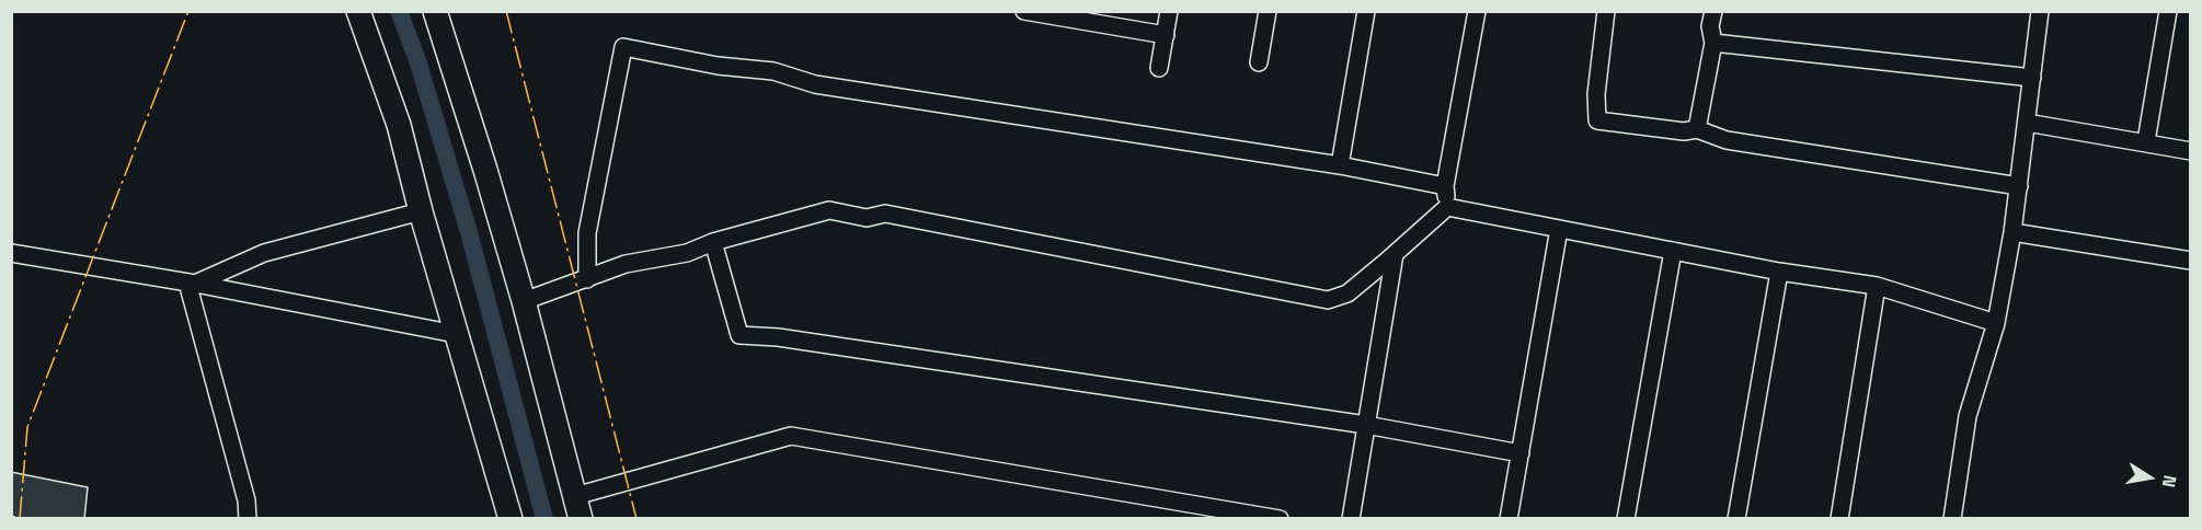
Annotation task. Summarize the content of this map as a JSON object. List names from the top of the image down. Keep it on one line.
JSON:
{"north":"right"}
